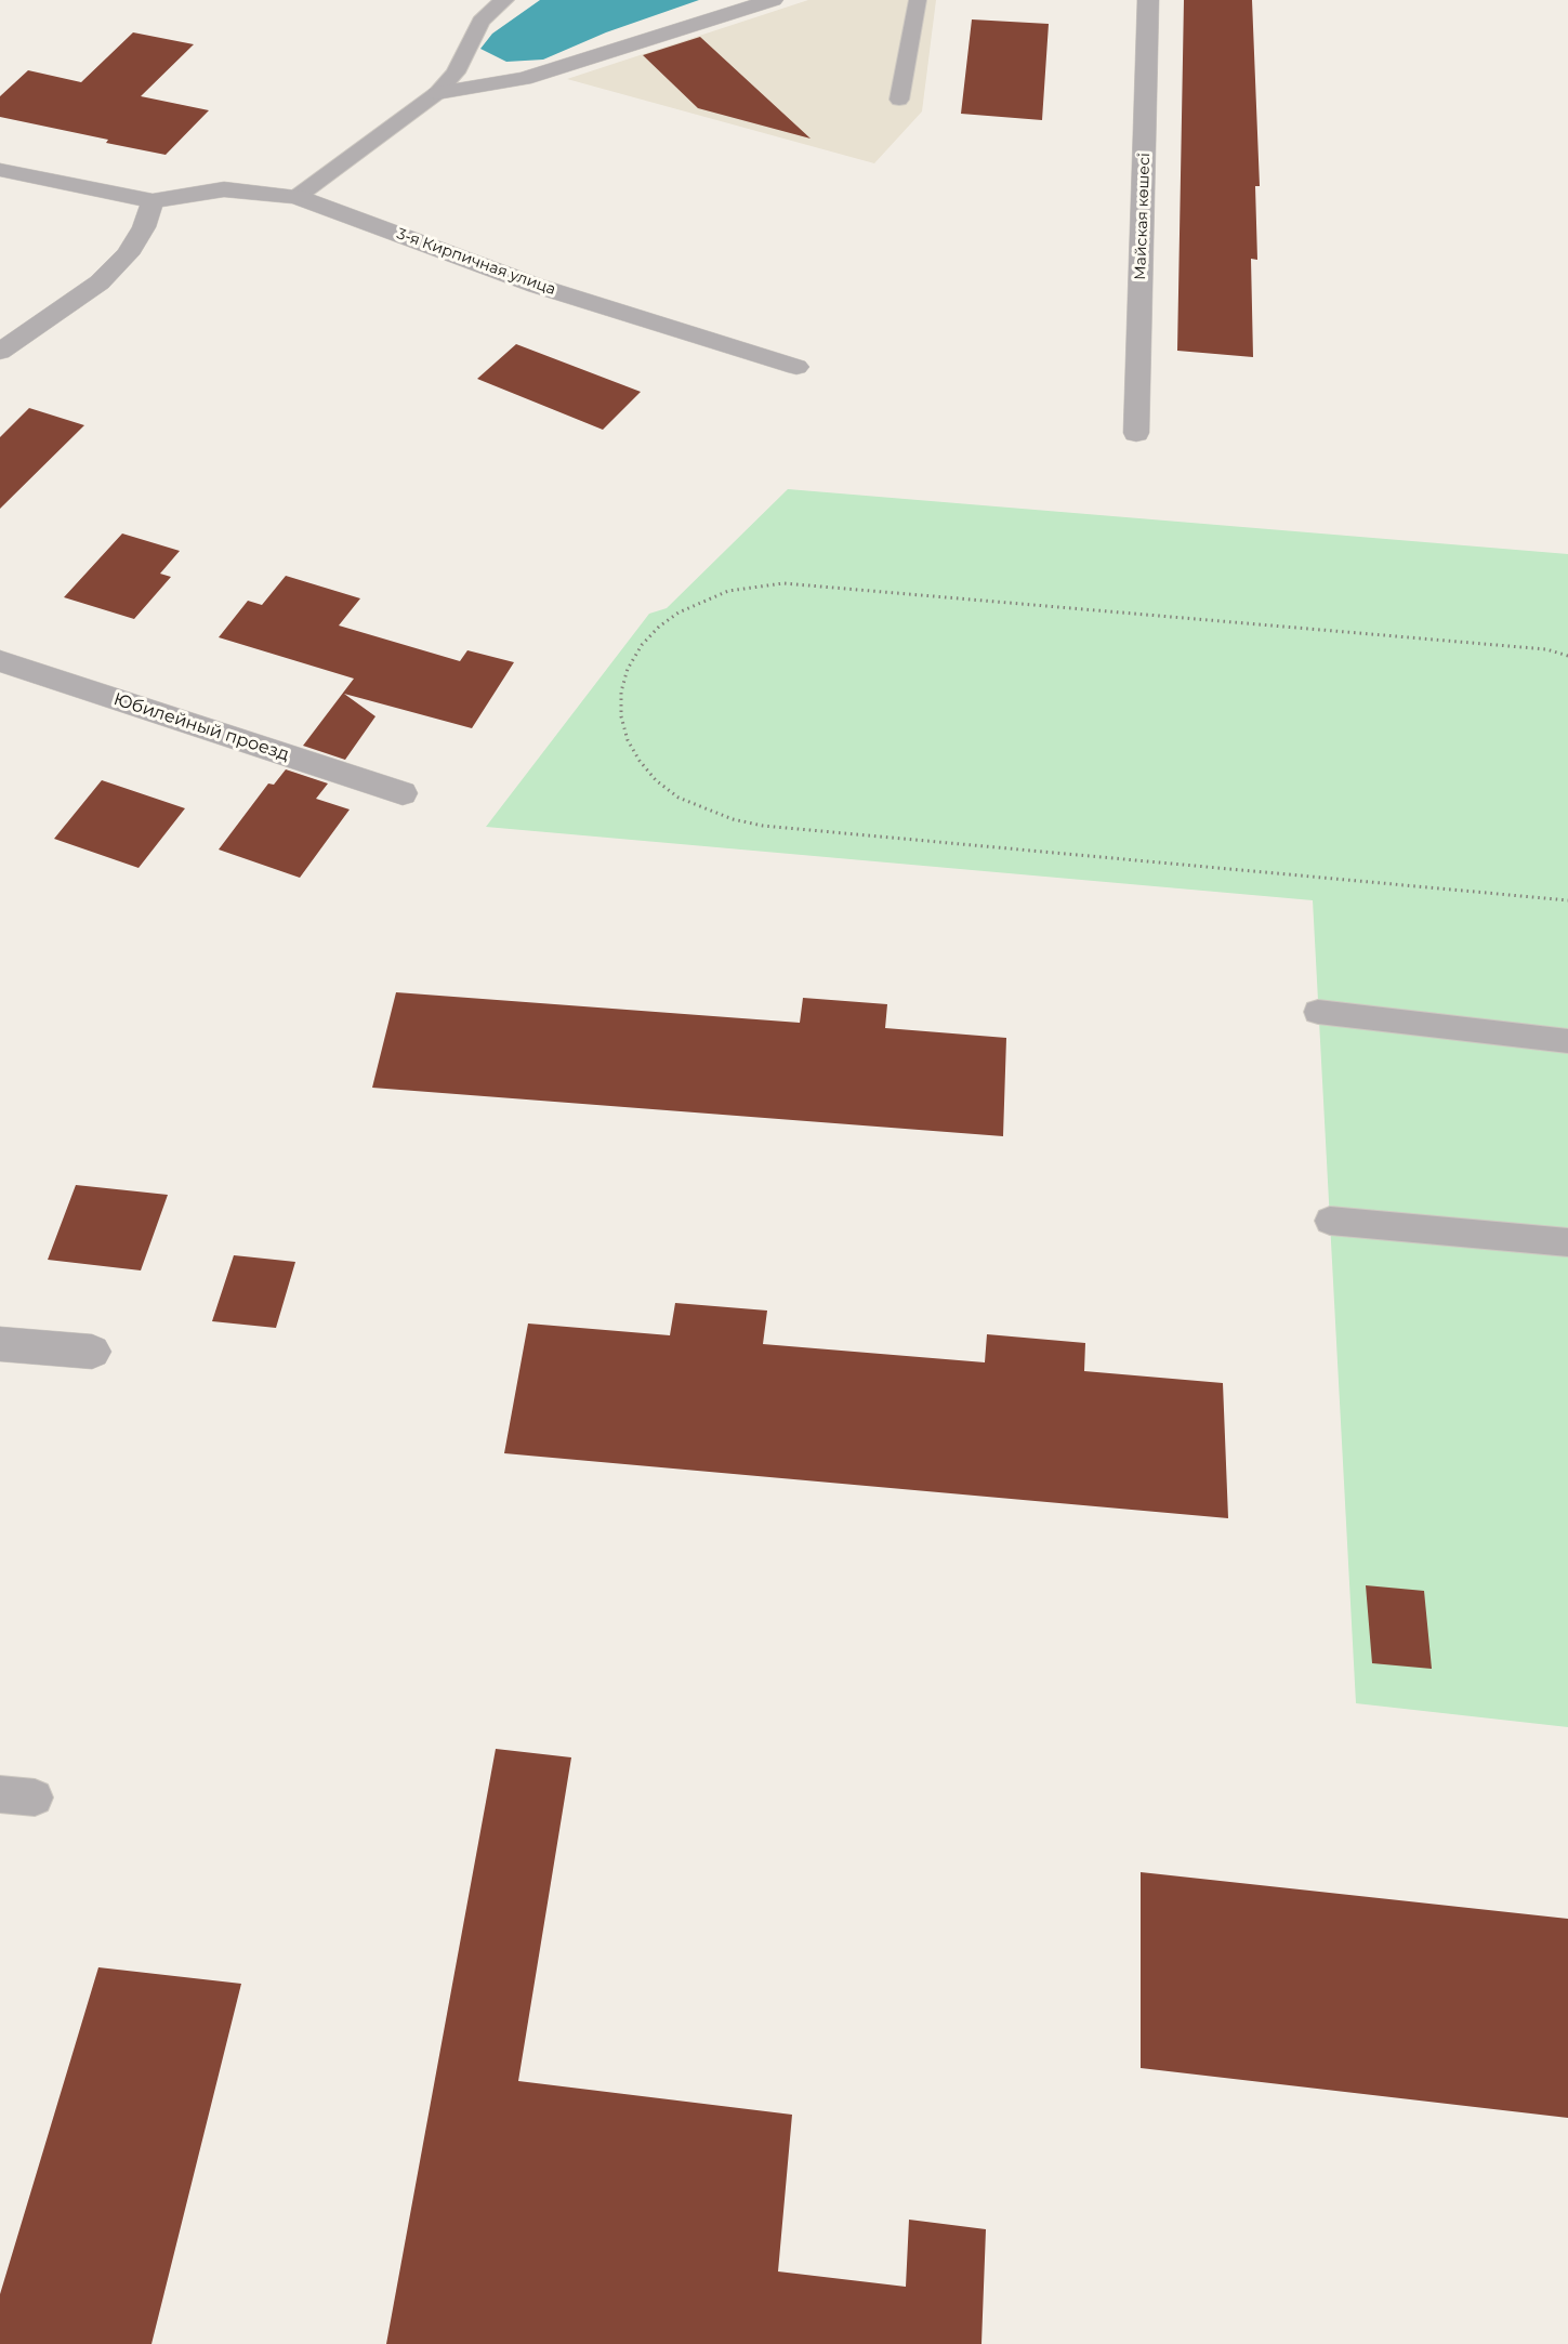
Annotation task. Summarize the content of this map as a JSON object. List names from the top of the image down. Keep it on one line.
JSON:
{"streets":{"street":["Майская көшесі","3-я Кирпичная улица","Юбилейный проезд"]}}
